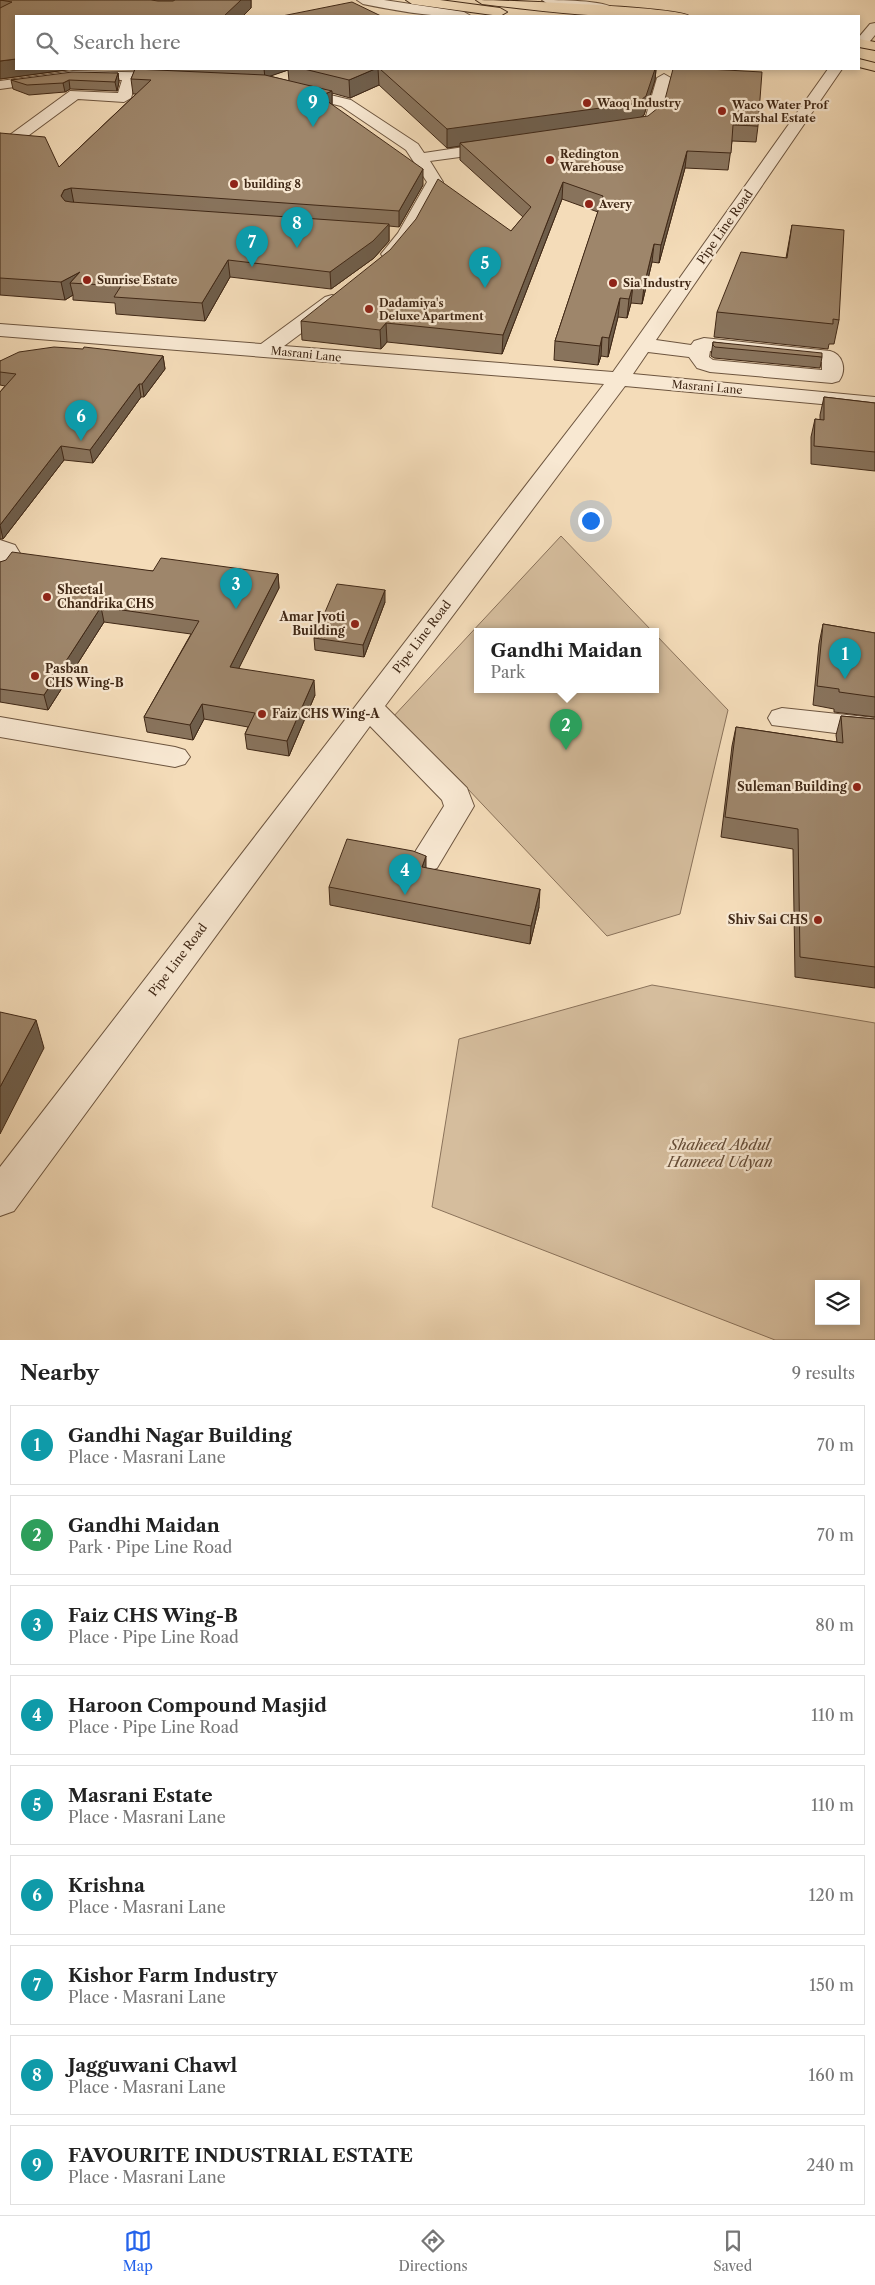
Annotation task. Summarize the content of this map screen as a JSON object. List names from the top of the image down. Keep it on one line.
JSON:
{"streets":{"street":["Pipe Line Road","Masrani Lane"]},"crossings":[["Pipe Line Road","Masrani Lane"]],"parks":["Shaheed Abdul Hameed Udyan"],"places":["Waoq Industry","Waco Water Prof Marshal Estate","Redington Warehouse","building 8","Avery","Sunrise Estate","Sia Industry","Dadamiya's Deluxe Apartment","Sheetal Chandrika CHS","Amar Jyoti Building","Pasban CHS Wing-B","Faiz CHS Wing-A","Suleman Building","Shiv Sai CHS"],"page":{"search":"Search here","pins":["9","8","7","5","6","3","1","2","4"],"popup":["Gandhi Maidan","Park"],"heading":["Nearby","9 results"],"list":[{"mark":"1","name":"Gandhi Nagar Building","note":"Place · Masrani Lane","value":"70 m"},{"mark":"2","name":"Gandhi Maidan","note":"Park · Pipe Line Road","value":"70 m"},{"mark":"3","name":"Faiz CHS Wing-B","note":"Place · Pipe Line Road","value":"80 m"},{"mark":"4","name":"Haroon Compound Masjid","note":"Place · Pipe Line Road","value":"110 m"},{"mark":"5","name":"Masrani Estate","note":"Place · Masrani Lane","value":"110 m"},{"mark":"6","name":"Krishna","note":"Place · Masrani Lane","value":"120 m"},{"mark":"7","name":"Kishor Farm Industry","note":"Place · Masrani Lane","value":"150 m"},{"mark":"8","name":"Jagguwani Chawl","note":"Place · Masrani Lane","value":"160 m"},{"mark":"9","name":"FAVOURITE INDUSTRIAL ESTATE","note":"Place · Masrani Lane","value":"240 m"}],"nav":["Map","Directions","Saved"]}}
